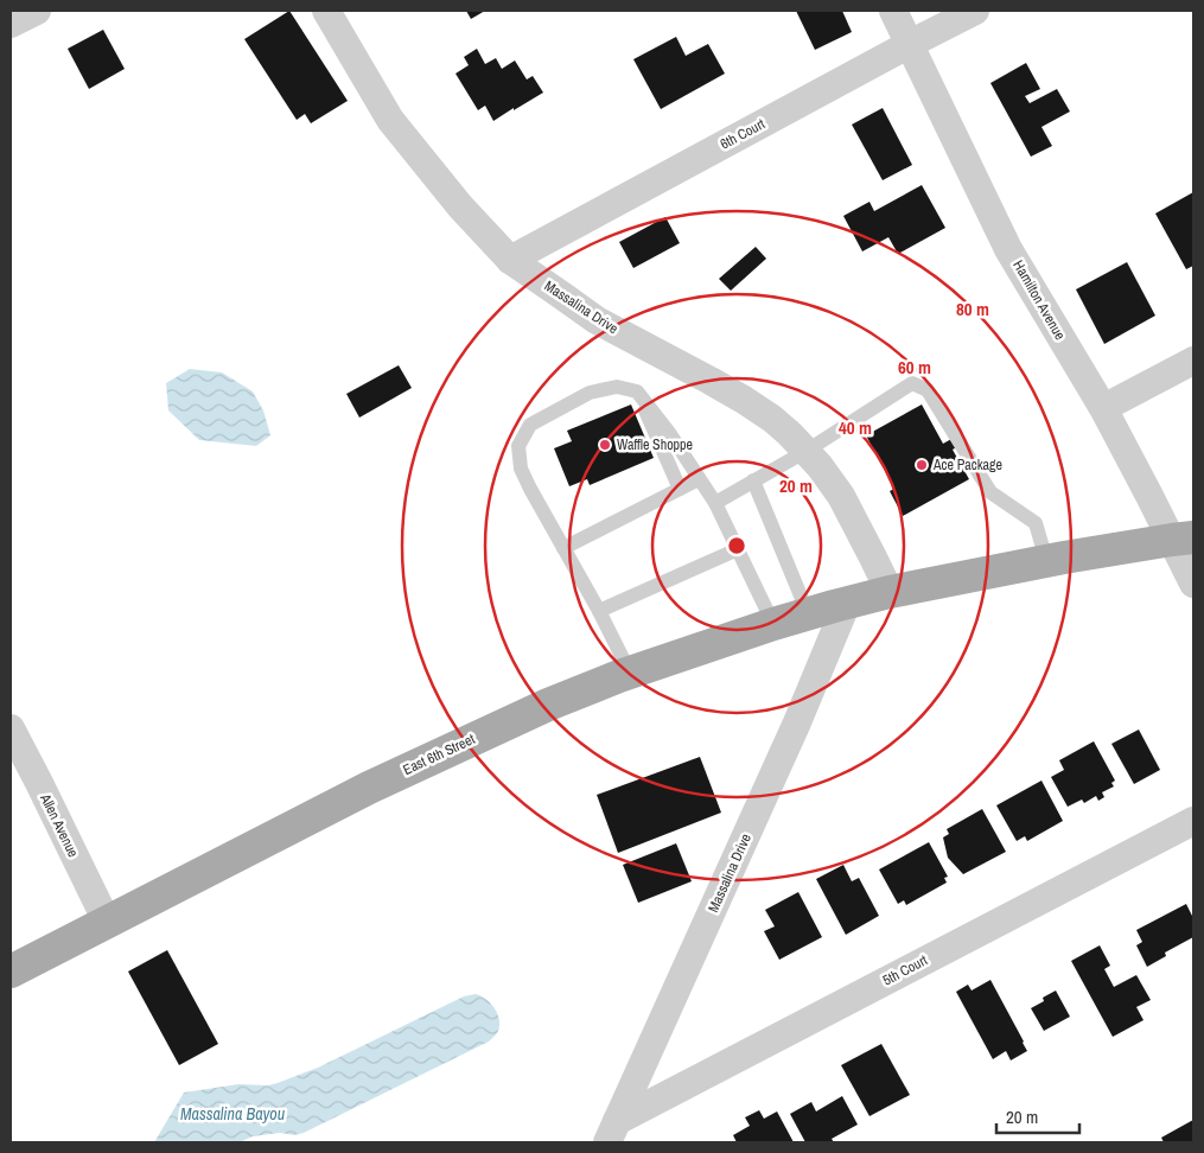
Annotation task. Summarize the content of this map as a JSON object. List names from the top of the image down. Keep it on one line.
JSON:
{"streets":{"main road":["East 6th Street"],"street":["6th Court","Hamilton Avenue","Massalina Drive","Allen Avenue","5th Court"]},"crossings":[["6th Court","Hamilton Avenue"],["6th Court","Massalina Drive"],["Hamilton Avenue","East 6th Street"],["Massalina Drive","East 6th Street"],["Massalina Drive","5th Court"],["East 6th Street","Allen Avenue"]],"water":["Massalina Bayou"],"places":["Waffle Shoppe","Ace Package"],"scale_bar":"20 m","rings":["80 m","60 m","40 m","20 m"]}
